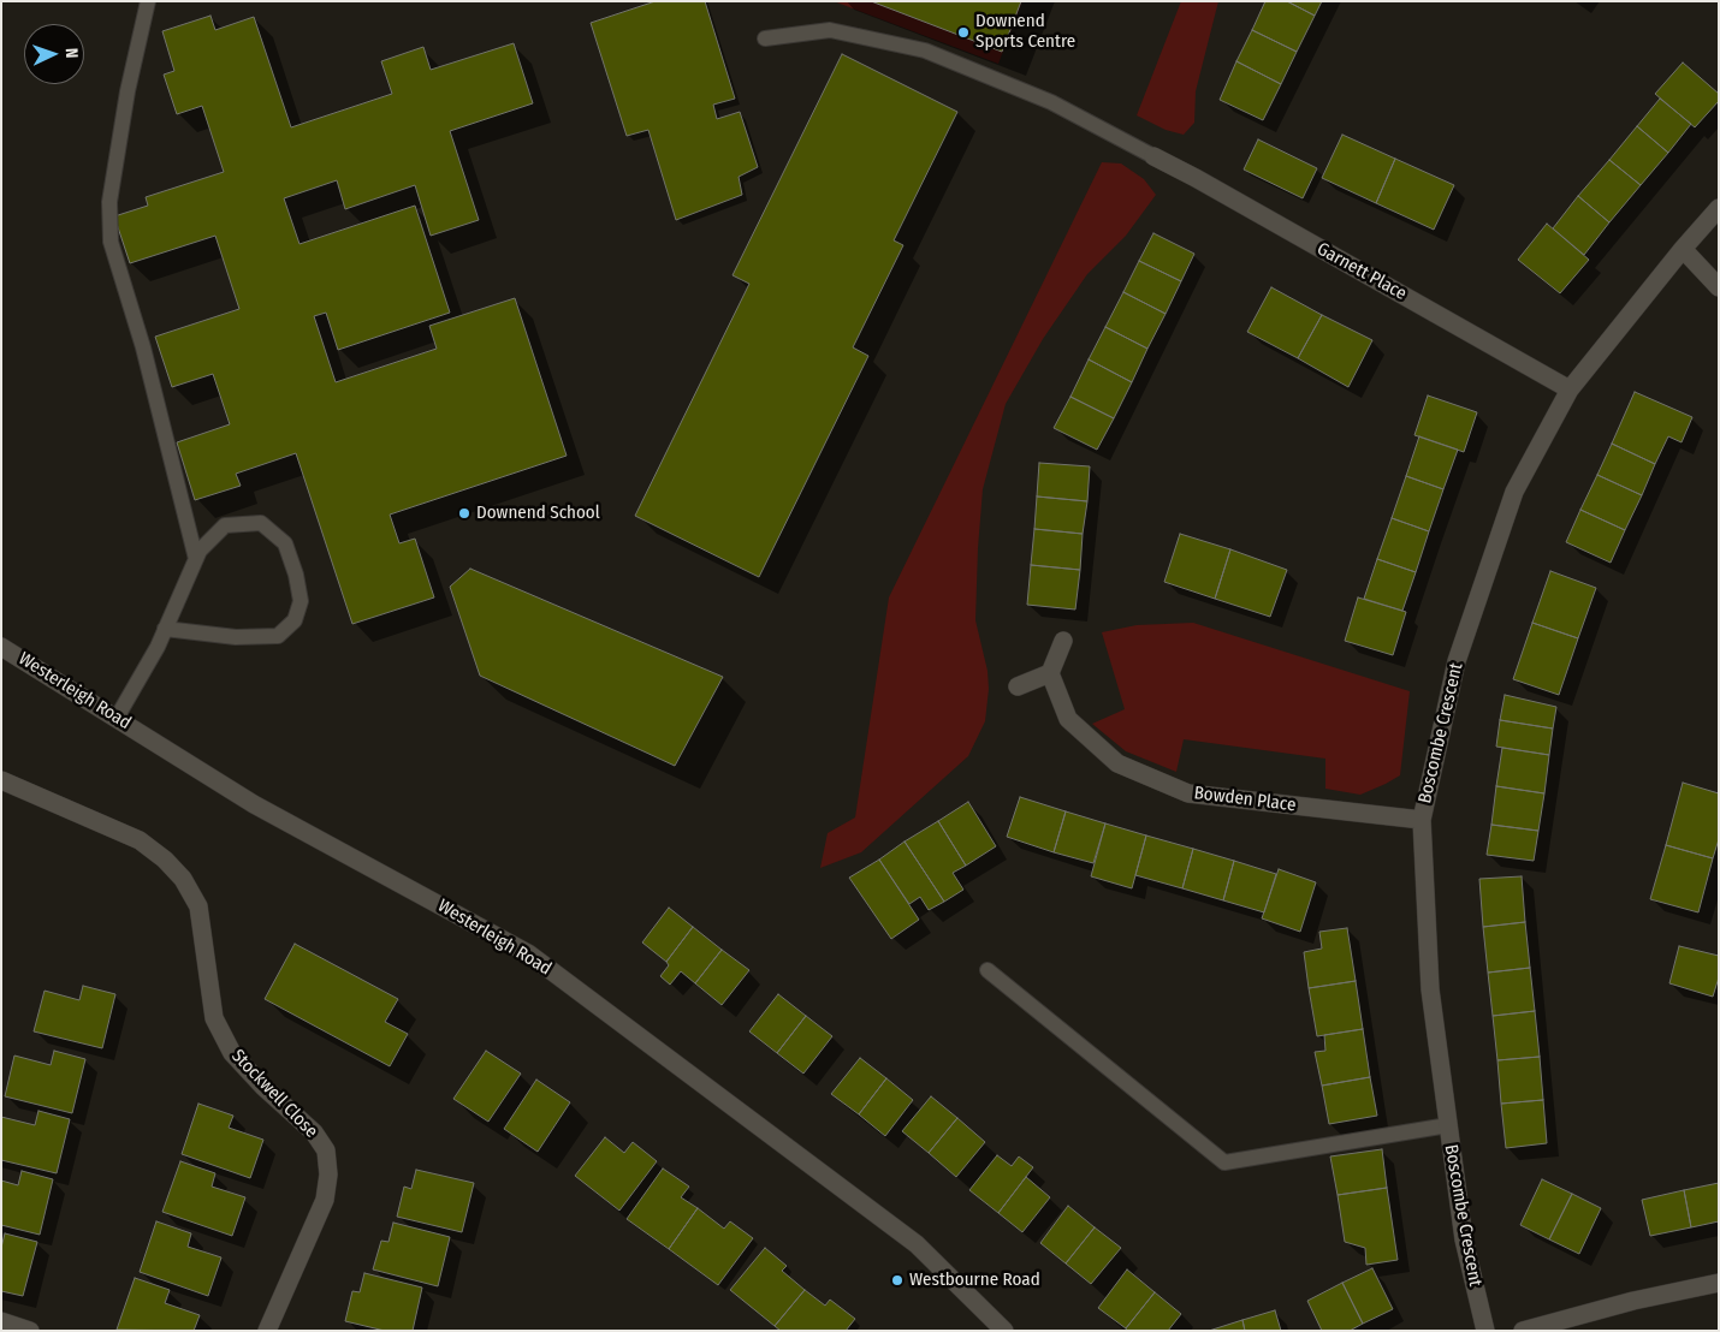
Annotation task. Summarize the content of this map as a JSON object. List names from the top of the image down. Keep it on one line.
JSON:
{"streets":{"street":["Garnett Place","Westerleigh Road","Boscombe Crescent","Bowden Place","Stockwell Close"]},"crossings":[["Garnett Place","Boscombe Crescent"],["Boscombe Crescent","Bowden Place"]],"places":["Downend Sports Centre","Downend School","Westbourne Road"],"north":"right"}
